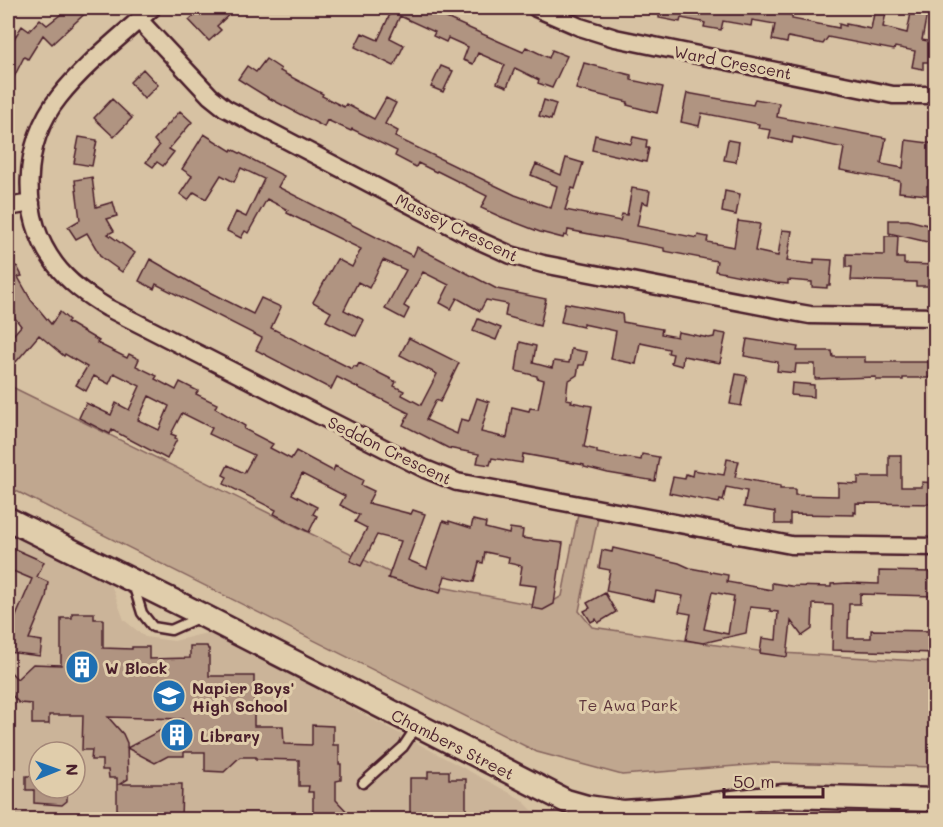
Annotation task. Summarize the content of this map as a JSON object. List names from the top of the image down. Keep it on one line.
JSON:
{"streets":{"main road":["Chambers Street"],"street":["Ward Crescent","Massey Crescent","Seddon Crescent"]},"crossings":[["Massey Crescent","Seddon Crescent"]],"parks":["Te Awa Park"],"places":{"building":["W Block","Library"],"school or university":["Napier Boys' High School"]},"scale_bar":"50 m","north":"right"}
